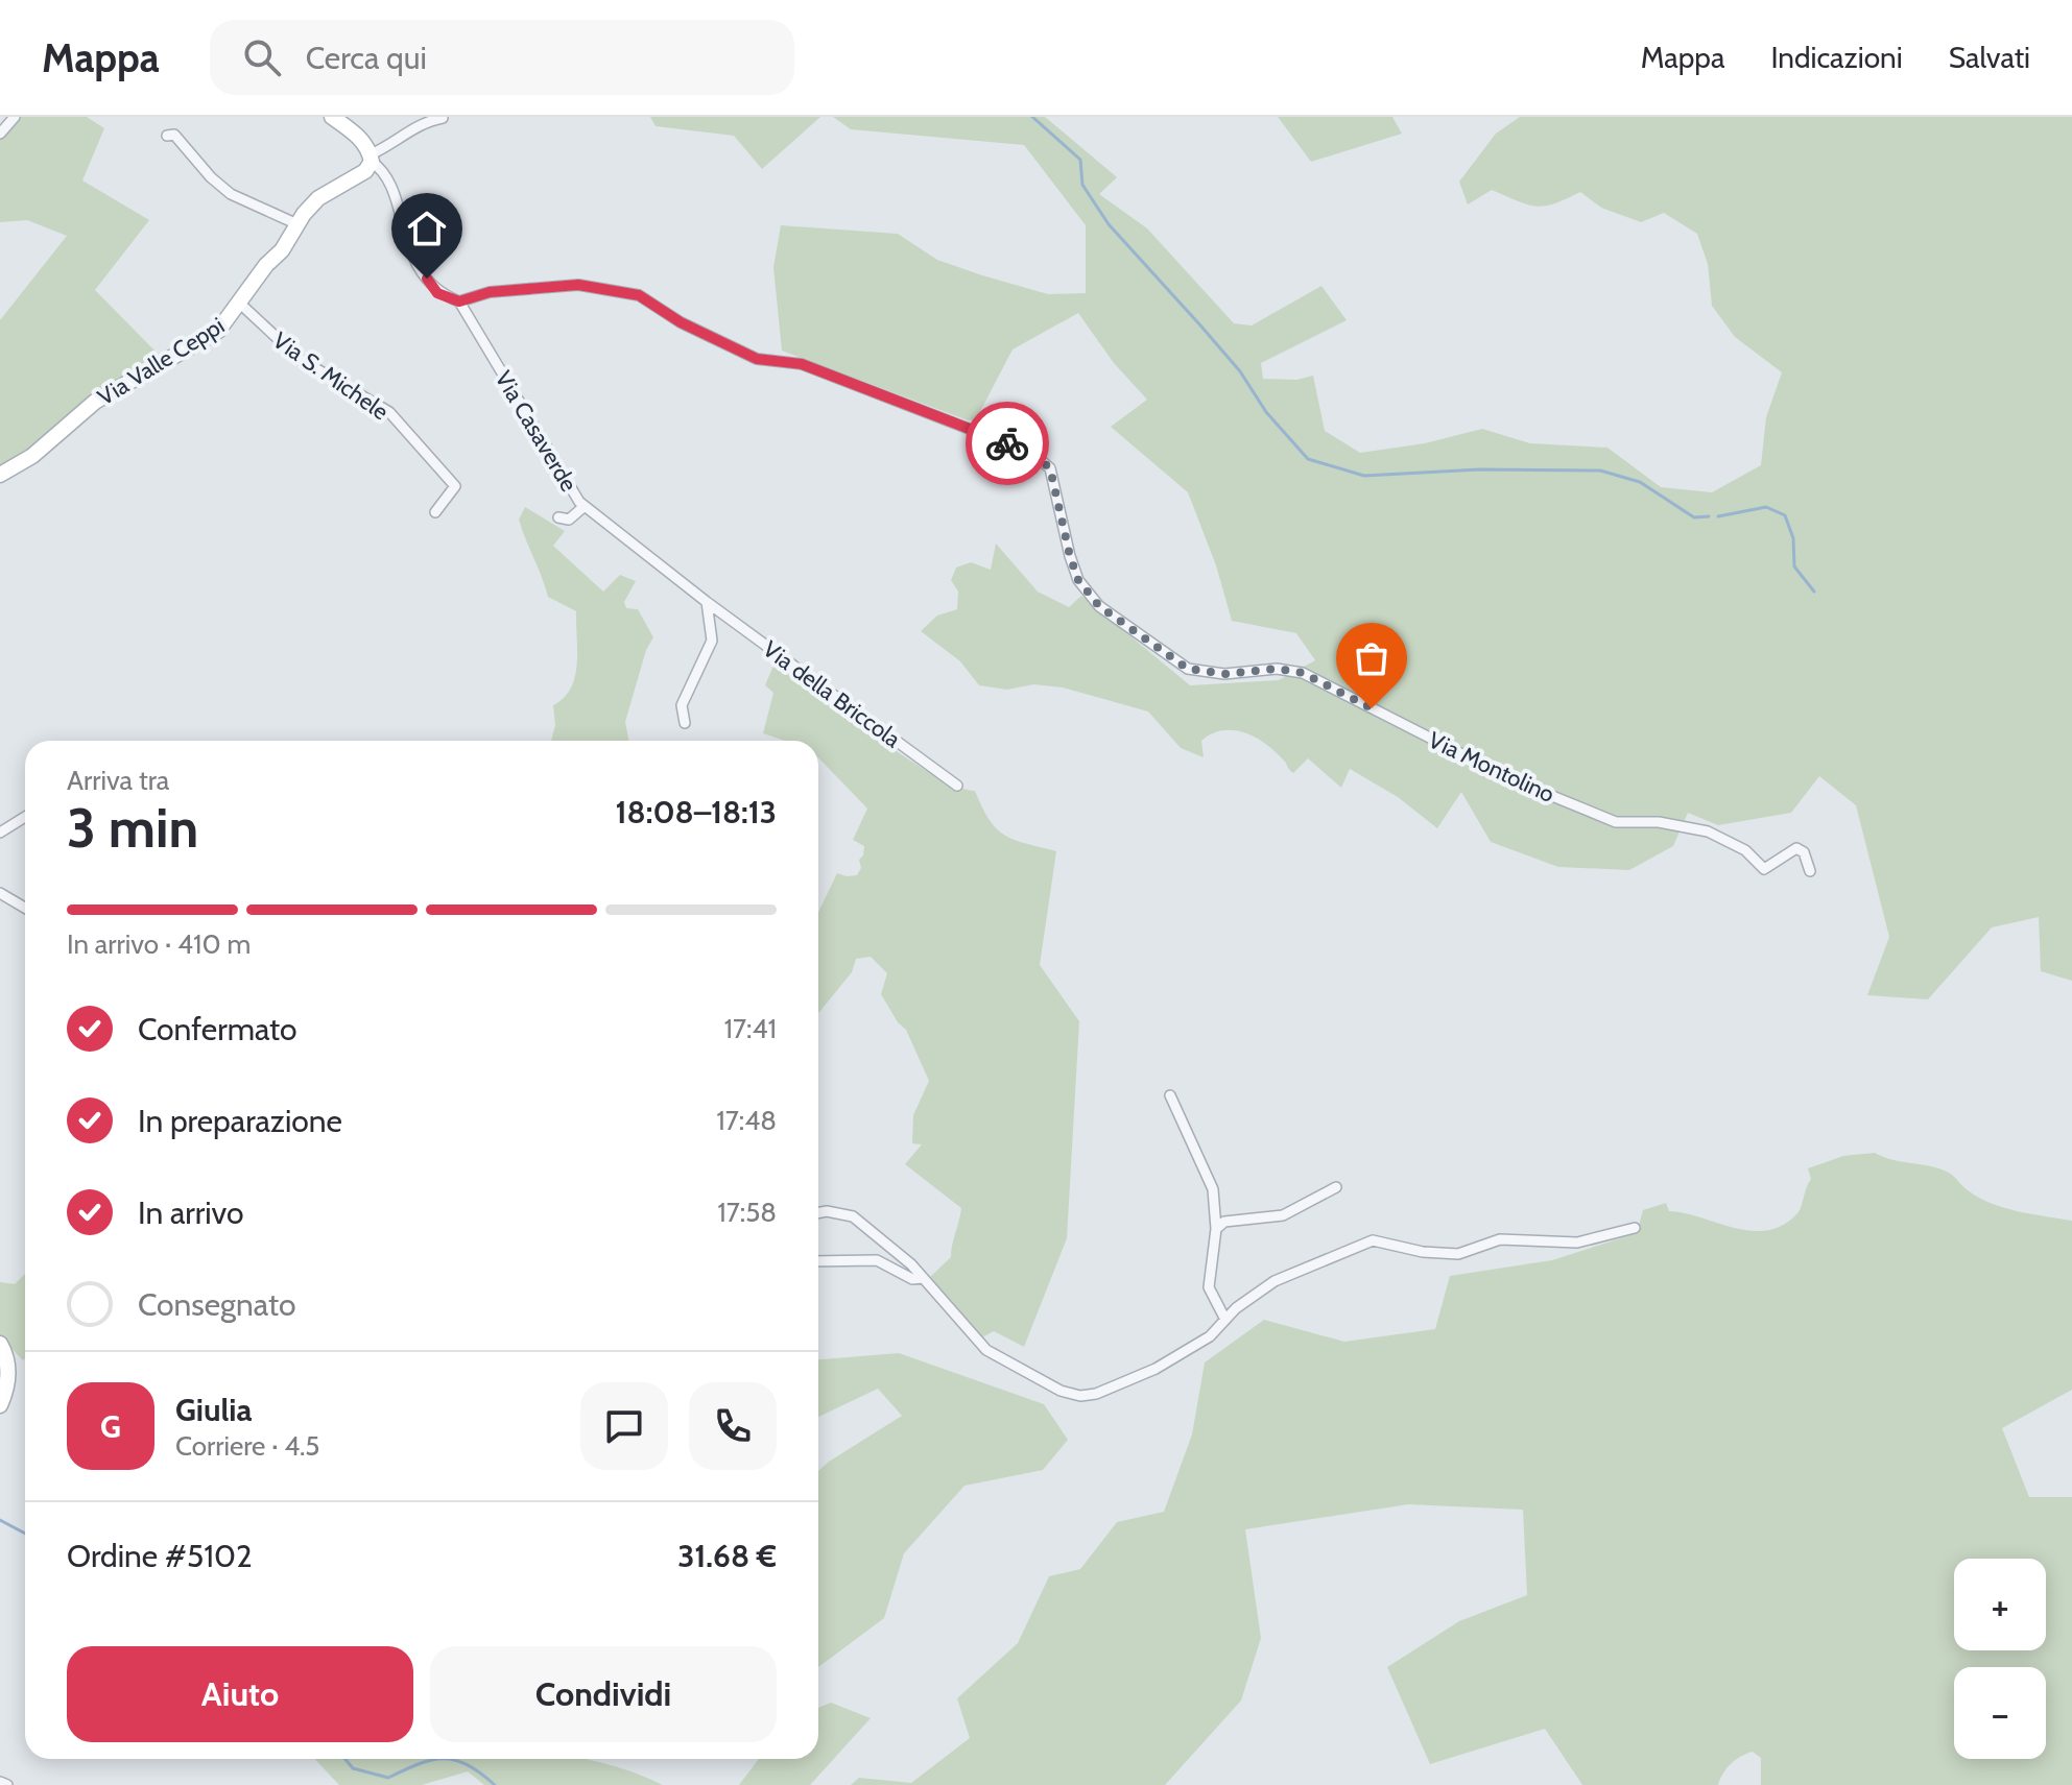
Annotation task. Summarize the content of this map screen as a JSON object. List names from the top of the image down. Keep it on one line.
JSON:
{"streets":{"street":["Via Valle Ceppi","Via S. Michele","Via Casaverde","Via della Briccola","Via Montolino"]},"crossings":[["Via Valle Ceppi","Via S. Michele"],["Via Valle Ceppi","Via Casaverde"],["Via Casaverde","Via della Briccola"],["Via Casaverde","Via Montolino"]],"page":{"header":"Mappa","search":"Cerca qui","nav":["Mappa","Indicazioni","Salvati"],"heading":["3 min","Arriva tra","18:08–18:13"],"panel":["Giulia","Corriere · 4.5","Ordine #5102","31.68 €"],"bar":"In arrivo · 410 m","list":[["Confermato","17:41"],["In preparazione","17:48"],["In arrivo","17:58"],"Consegnato"],"round":"G","map_buttons":["+","−"],"buttons":["Aiuto","Condividi"]}}
